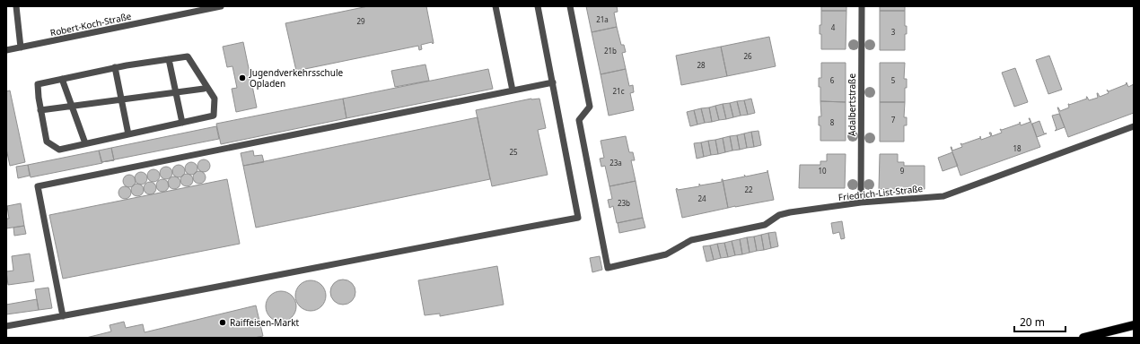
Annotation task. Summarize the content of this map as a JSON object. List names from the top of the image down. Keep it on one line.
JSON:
{"streets":{"street":["Robert-Koch-Straße","Adalbertstraße","Friedrich-List-Straße"]},"crossings":[["Adalbertstraße","Friedrich-List-Straße"]],"places":["Jugendverkehrsschule Opladen","Raiffeisen-Markt"],"house_numbers":["21a","29","4","3","21b","26","28","6","5","21c","7","8","18","25","23a","10","9","22","24","23b"],"scale_bar":"20 m"}
